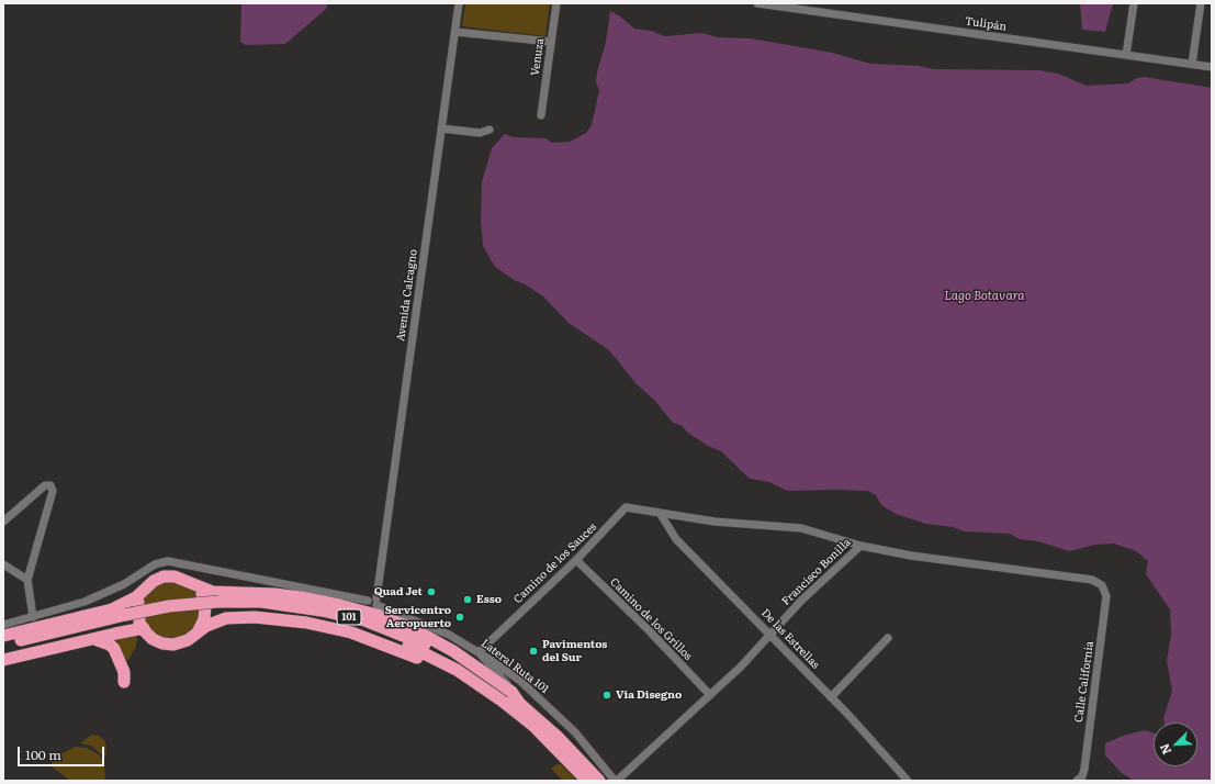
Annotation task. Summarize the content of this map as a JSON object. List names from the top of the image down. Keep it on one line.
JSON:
{"streets":{"highway":["101"],"street":["Tulipán","Venuza","Avenida Calcagno","Camino de los Sauces","Francisco Bonilla","Camino de los Grillos","De las Estrellas","Lateral Ruta 101","Calle California"]},"crossings":[["Avenida Calcagno","Lateral Ruta 101"],["Camino de los Sauces","Francisco Bonilla"],["Camino de los Sauces","Camino de los Grillos"],["Camino de los Sauces","Lateral Ruta 101"],["Francisco Bonilla","Camino de los Grillos"],["Francisco Bonilla","De las Estrellas"],["Francisco Bonilla","Lateral Ruta 101"],["Francisco Bonilla","Calle California"]],"water":["Lago Botavara"],"places":["Quad Jet","Esso","Servicentro Aeropuerto","Pavimentos del Sur","Via Disegno"],"scale_bar":"100 m","north":"bottom left"}
